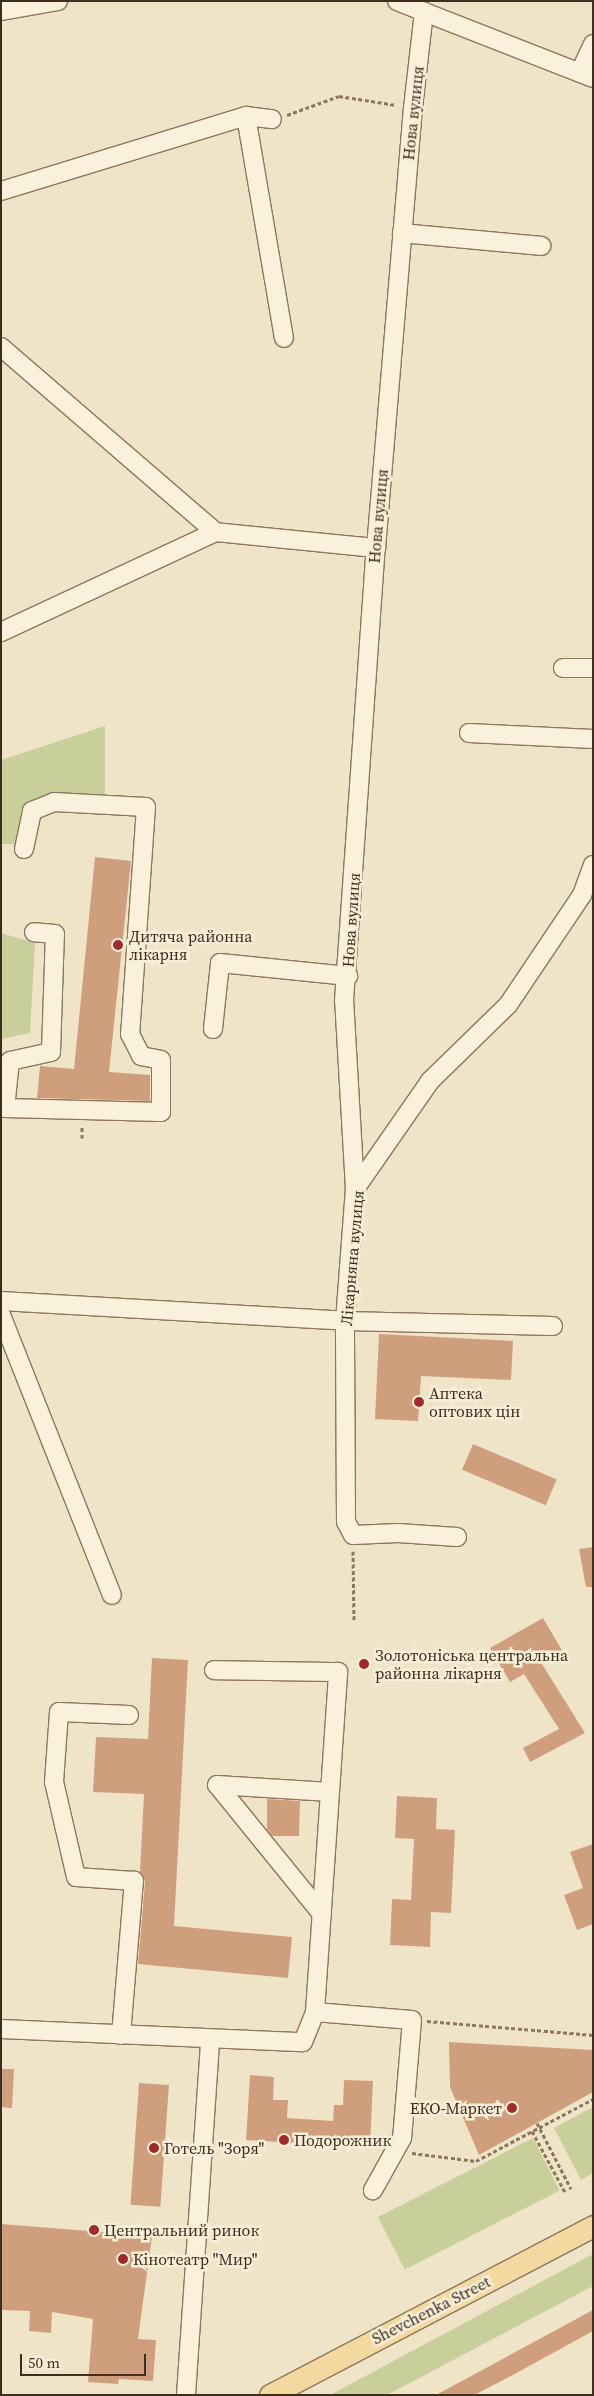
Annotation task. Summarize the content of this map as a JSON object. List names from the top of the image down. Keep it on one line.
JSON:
{"streets":{"main road":["Shevchenka Street"],"street":["Нова вулиця","Лікарняна вулиця"]},"crossings":[["Нова вулиця","Лікарняна вулиця"]],"places":["Дитяча районна лікарня","Аптека оптових цін","Золотоніська центральна районна лікарня","ЕКО-Маркет","Подорожник","Готель \"Зоря\"","Центральний ринок","Кінотеатр \"Мир\""],"scale_bar":"50 m"}
